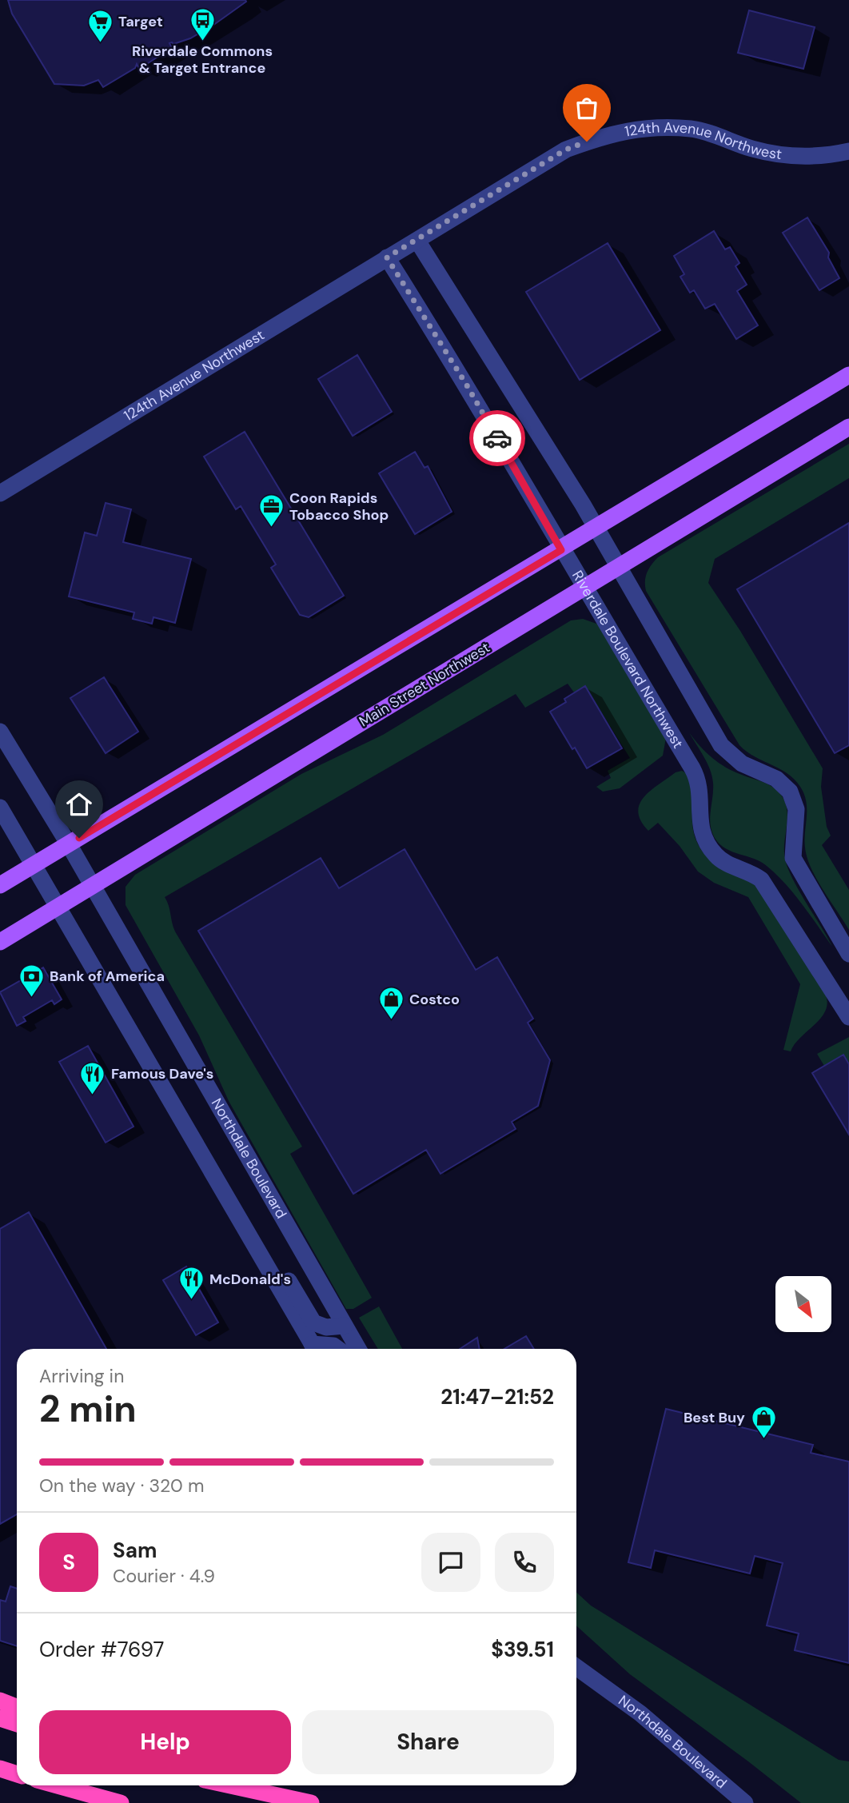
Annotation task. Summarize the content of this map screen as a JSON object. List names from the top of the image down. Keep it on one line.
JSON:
{"streets":{"main road":["Main Street Northwest"],"street":["124th Avenue Northwest","Riverdale Boulevard Northwest","Northdale Boulevard"]},"crossings":[["124th Avenue Northwest","Riverdale Boulevard Northwest"],["Riverdale Boulevard Northwest","Main Street Northwest"],["Main Street Northwest","Northdale Boulevard"]],"places":{"bus stop":["Riverdale Commons & Target Entrance"],"supermarket":["Target"],"office":["Coon Rapids Tobacco Shop"],"bank":["Bank of America"],"shop":["Costco","Best Buy"],"restaurant":["Famous Dave's","McDonald's"]},"north":"bottom right","page":{"heading":["2 min","Arriving in","21:47–21:52"],"panel":["Sam","Courier · 4.9","Order #7697","$39.51"],"bar":"On the way · 320 m","round":"S","buttons":["Help","Share"]}}
